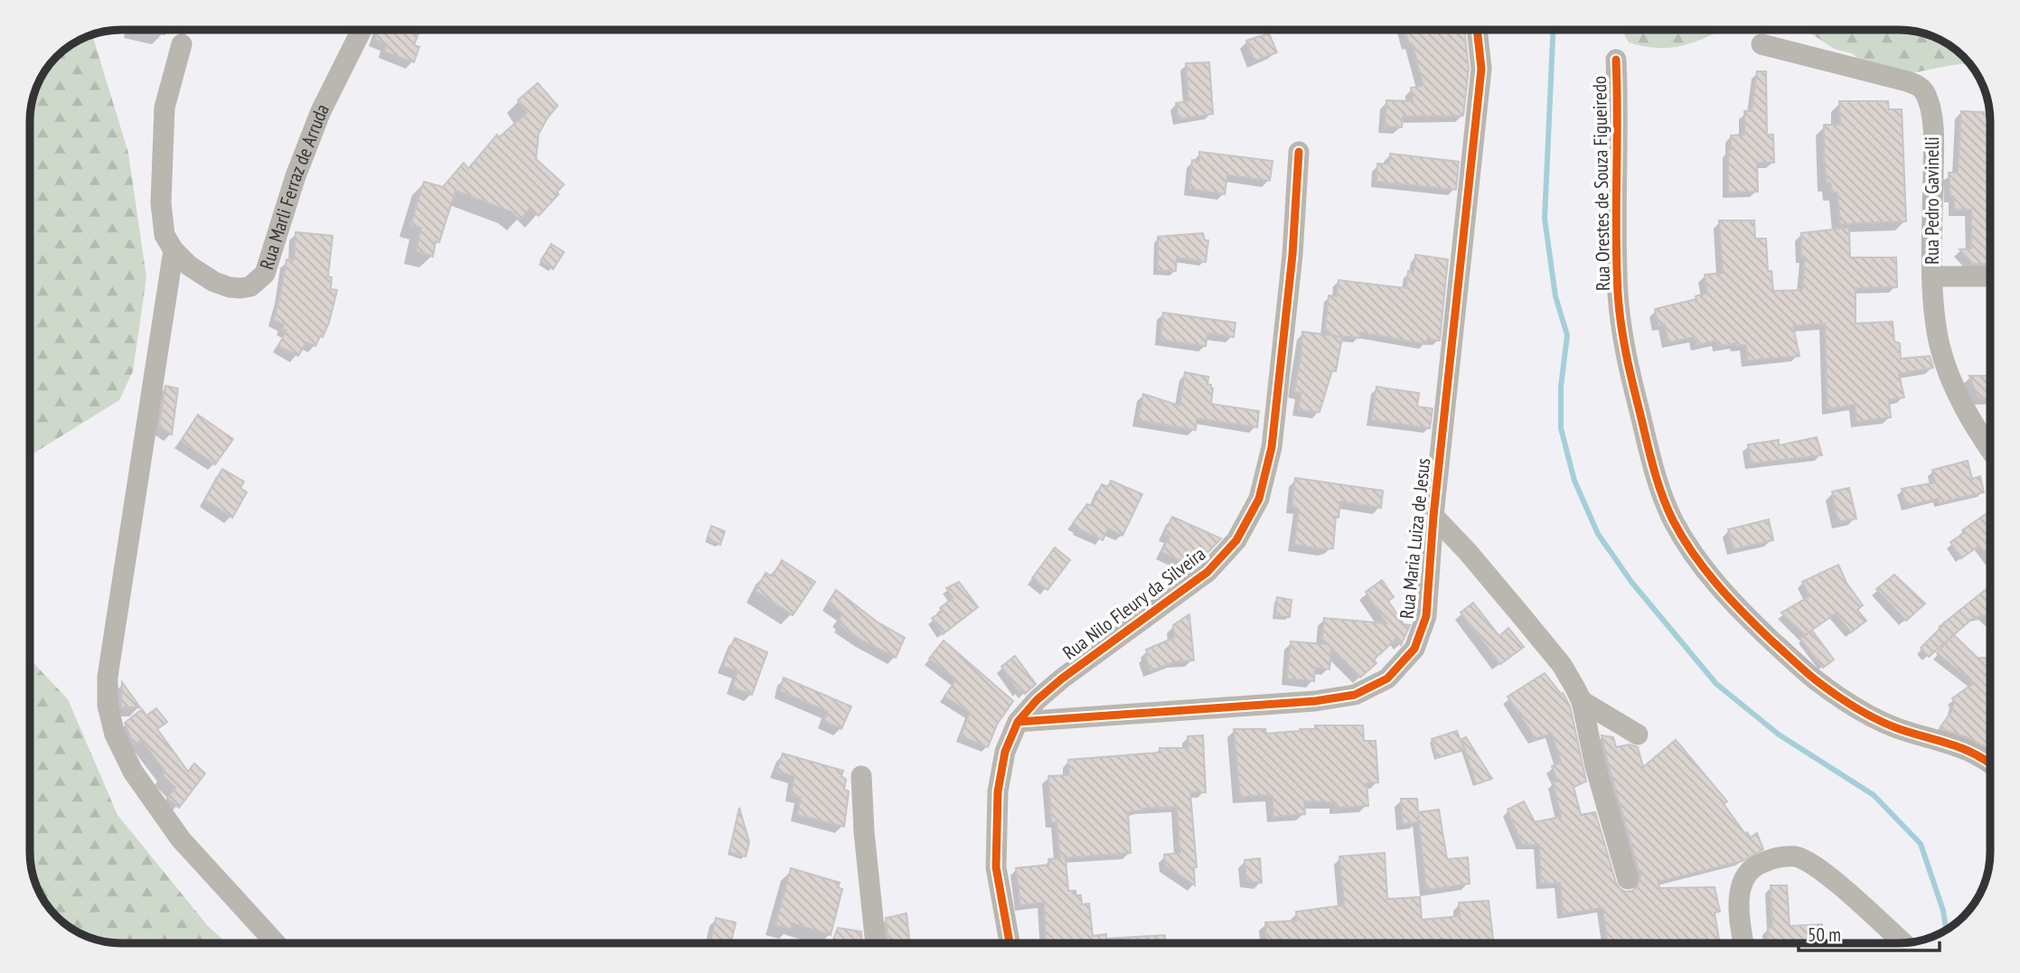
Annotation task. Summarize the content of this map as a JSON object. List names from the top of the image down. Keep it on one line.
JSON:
{"streets":{"street":["Rua Orestes de Souza Figueiredo","Rua Marli Ferraz de Arruda","Rua Pedro Gavinelli","Rua Maria Luiza de Jesus","Rua Nilo Fleury da Silveira"]},"crossings":[["Rua Maria Luiza de Jesus","Rua Nilo Fleury da Silveira"]],"scale_bar":"50 m"}
